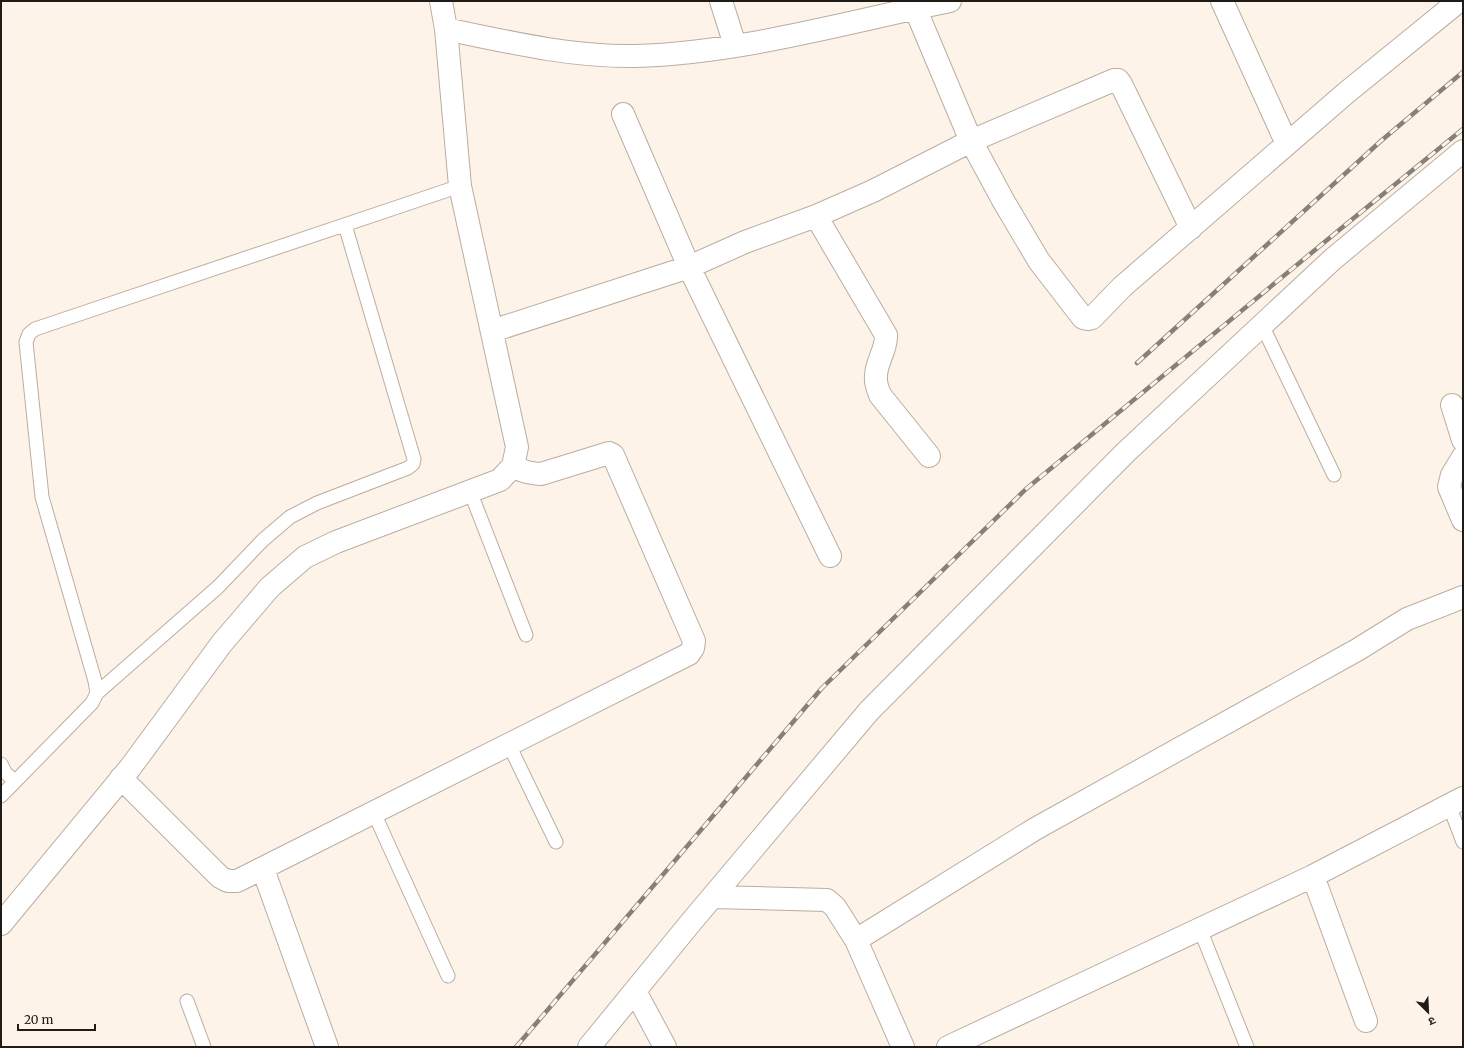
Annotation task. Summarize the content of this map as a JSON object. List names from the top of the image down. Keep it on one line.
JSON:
{"scale_bar":"20 m","north":"bottom right"}
